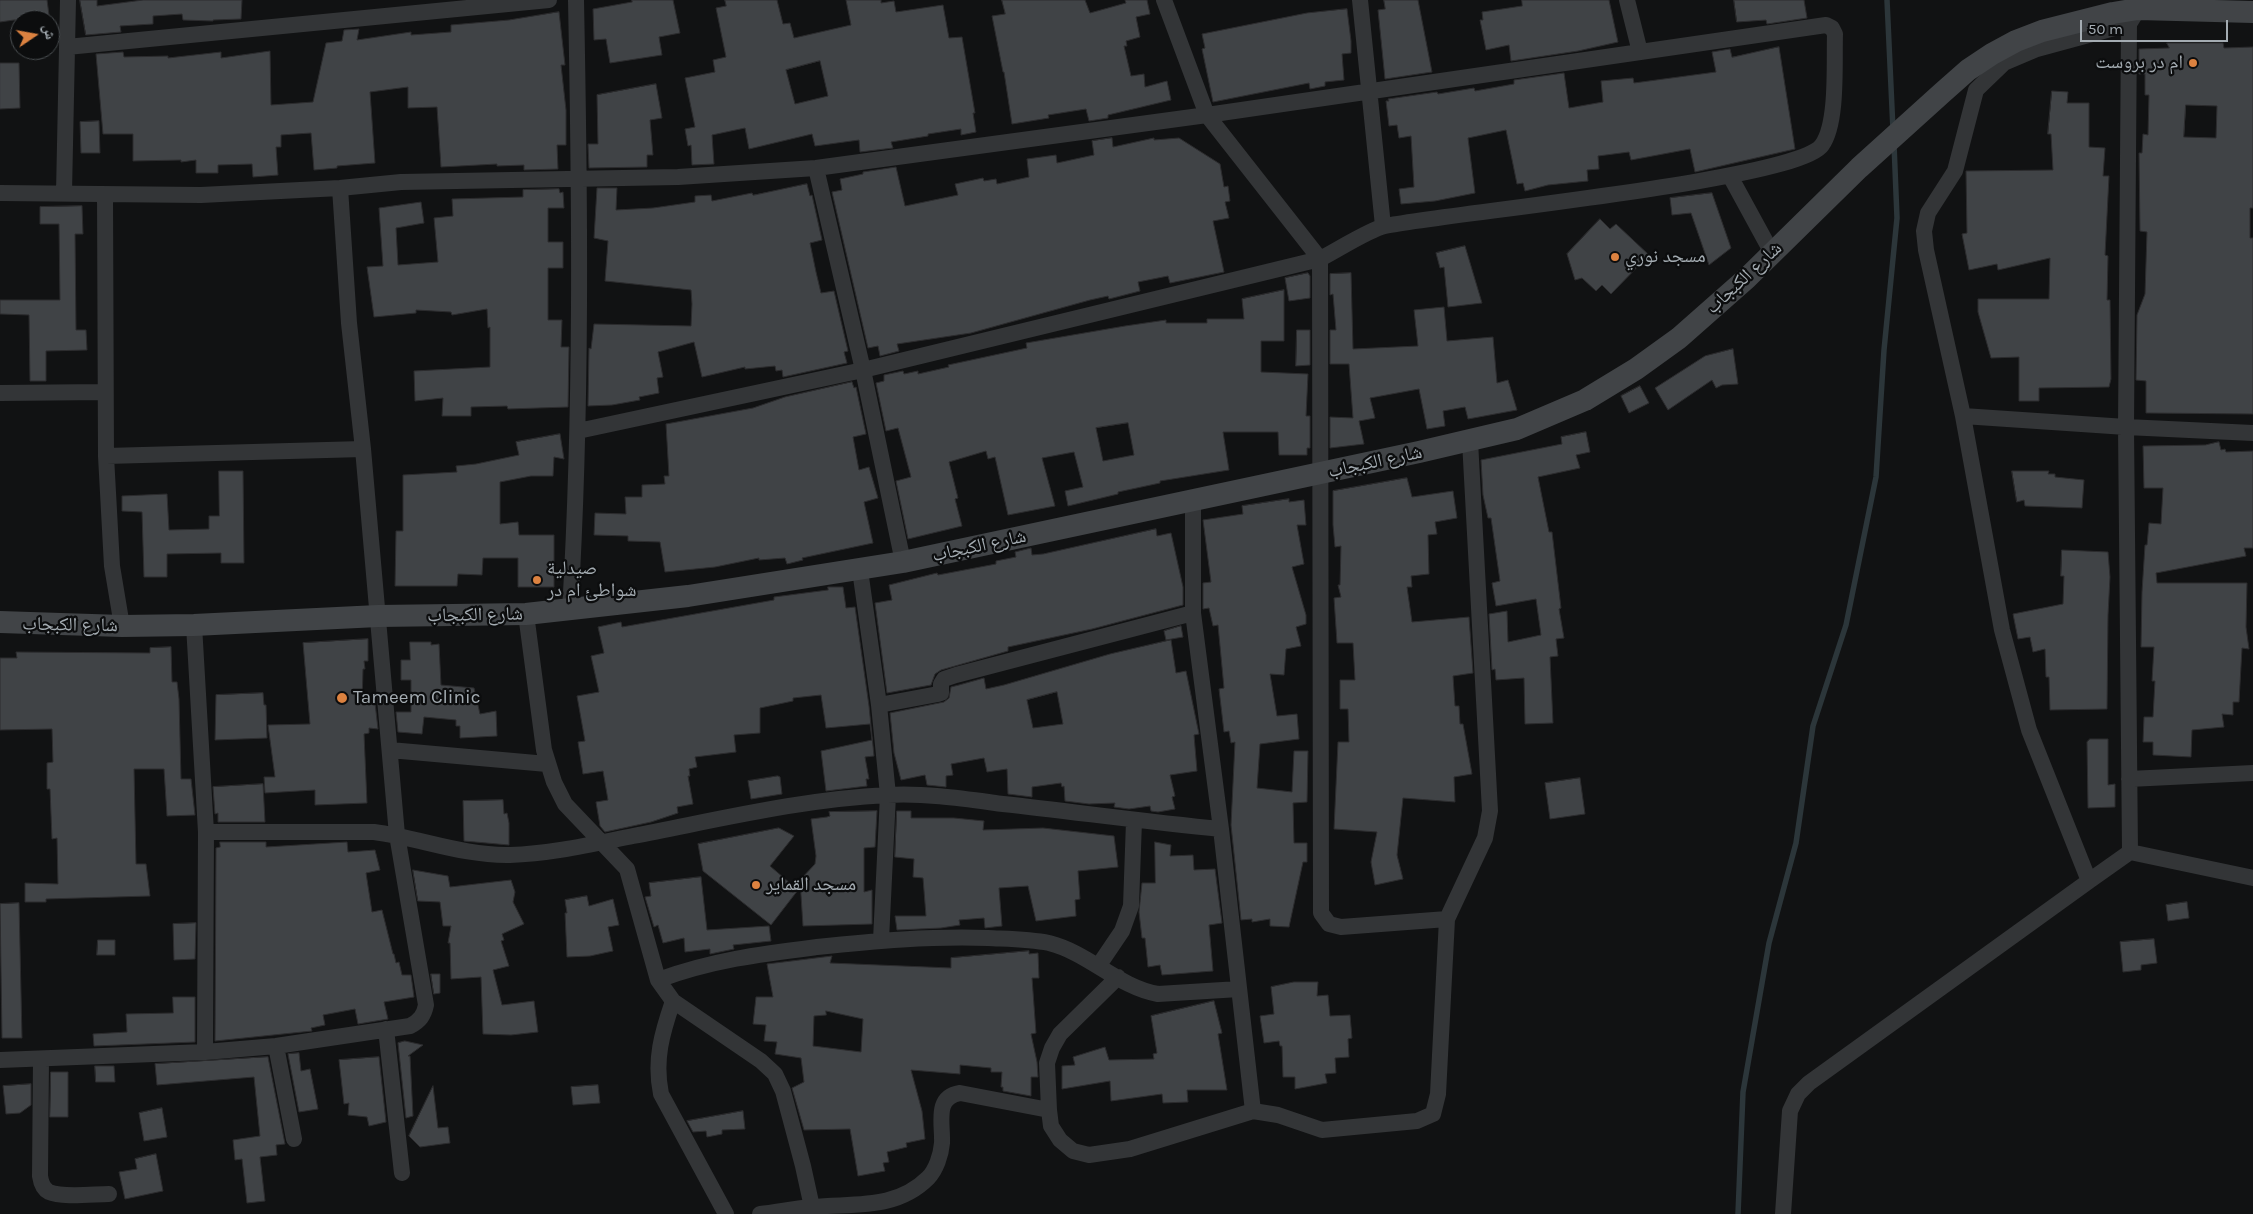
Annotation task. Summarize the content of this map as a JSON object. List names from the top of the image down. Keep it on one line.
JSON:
{"streets":{"main road":["شارع الكبجاب"]},"places":["ام در بروست","مسجد نوري","صيدلية شواطئ ام در","Tameem Clinic","مسجد القماير"],"scale_bar":"50 m","north":"right"}
